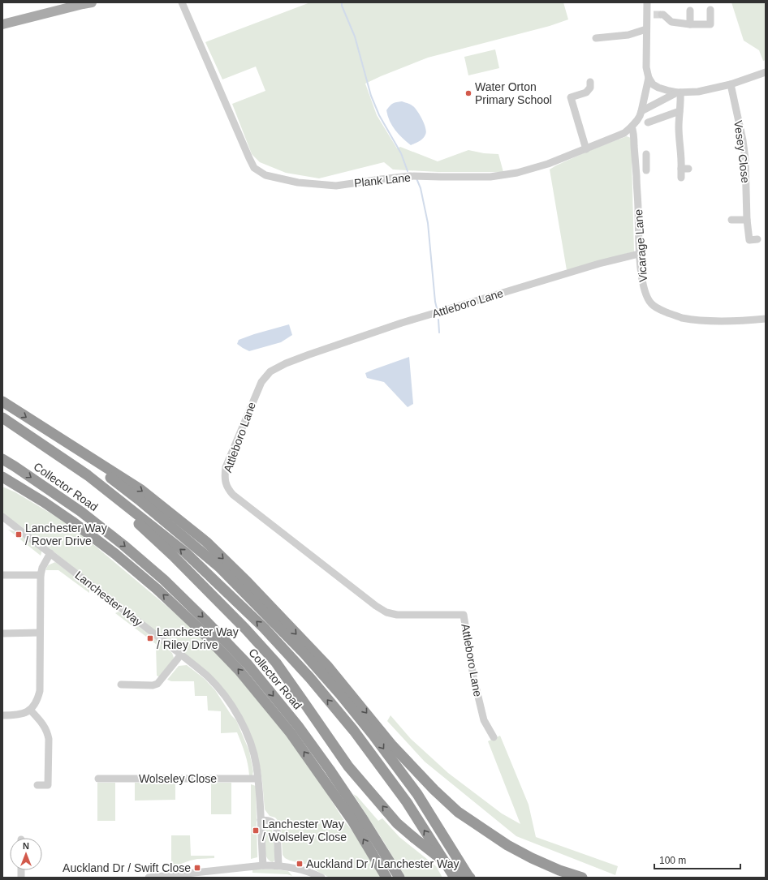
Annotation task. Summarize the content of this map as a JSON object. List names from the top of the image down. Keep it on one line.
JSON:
{"streets":{"highway":["Collector Road"],"street":["Vesey Close","Plank Lane","Vicarage Lane","Attleboro Lane","Lanchester Way","Wolseley Close"]},"crossings":[["Plank Lane","Vicarage Lane"],["Vicarage Lane","Attleboro Lane"],["Lanchester Way","Wolseley Close"]],"places":{"other":["Water Orton Primary School"],"transit":["Lanchester Way / Rover Drive","Lanchester Way / Riley Drive","Lanchester Way / Wolseley Close","Auckland Dr / Lanchester Way","Auckland Dr / Swift Close"]},"scale_bar":"100 m","north":"top"}
